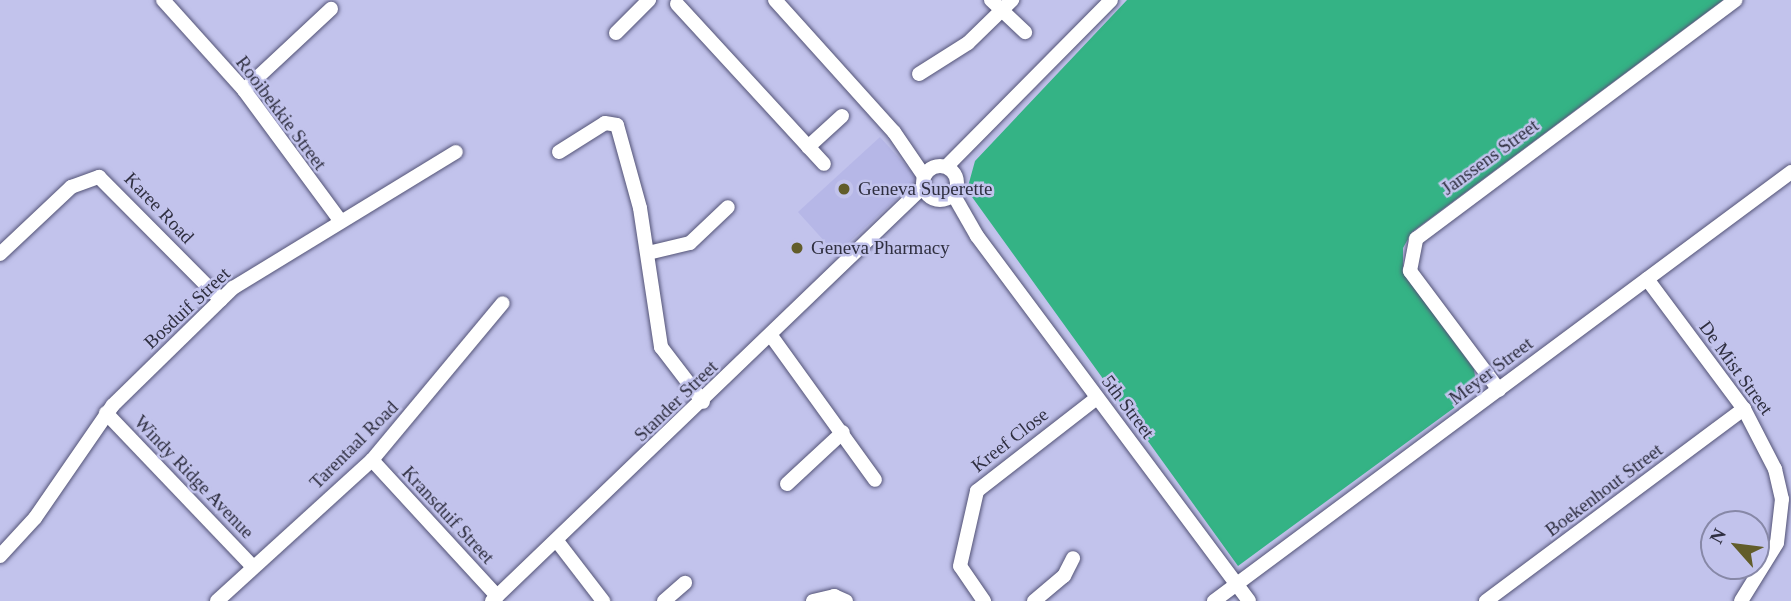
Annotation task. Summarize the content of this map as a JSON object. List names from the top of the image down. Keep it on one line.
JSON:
{"streets":{"street":["Rooibekkie Street","Janssens Street","Karee Road","Bosduif Street","De Mist Street","Meyer Street","Stander Street","5th Street","Kreef Close","Tarentaal Road","Windy Ridge Avenue","Boekenhout Street","Kransduif Street"]},"crossings":[["Rooibekkie Street","Bosduif Street"],["Janssens Street","Meyer Street"],["Karee Road","Bosduif Street"],["Bosduif Street","Windy Ridge Avenue"],["De Mist Street","Meyer Street"],["De Mist Street","Boekenhout Street"],["Meyer Street","5th Street"],["Stander Street","5th Street"],["Stander Street","Kransduif Street"],["5th Street","Kreef Close"],["Tarentaal Road","Windy Ridge Avenue"],["Tarentaal Road","Kransduif Street"]],"places":["Geneva Superette","Geneva Pharmacy"],"north":"top left"}
